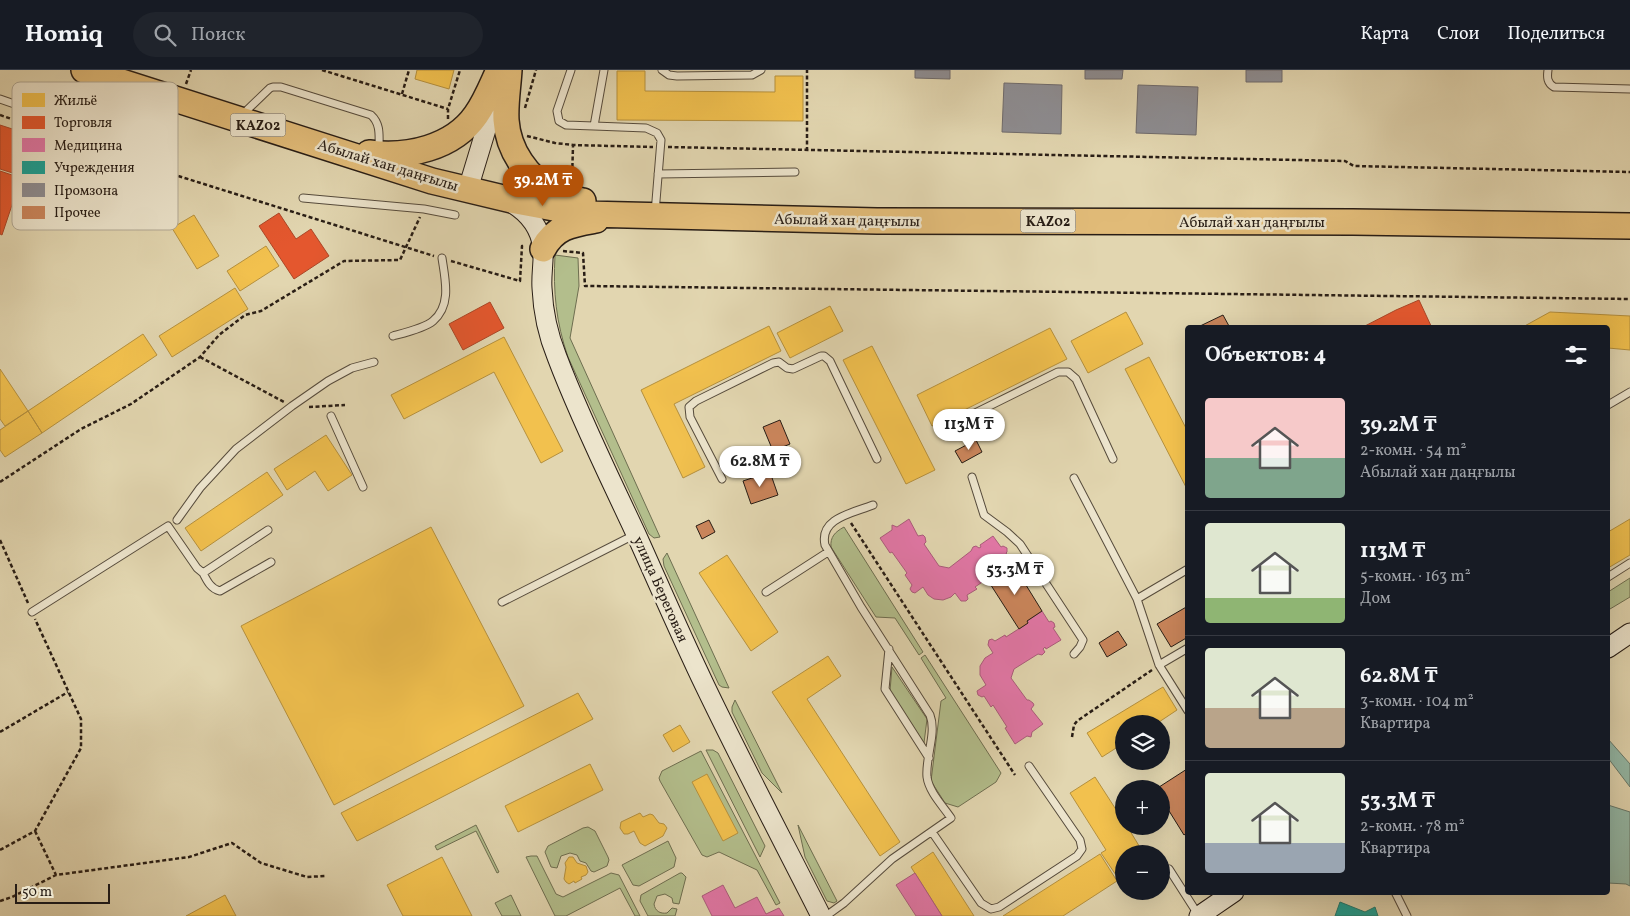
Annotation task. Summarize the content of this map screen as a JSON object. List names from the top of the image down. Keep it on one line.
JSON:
{"streets":{"highway":["KАZ02","Абылай хан даңғылы"],"street":["улица Береговая"]},"crossings":[["Абылай хан даңғылы","улица Береговая"]],"legend":["Жильё","Торговля","Медицина","Учреждения","Промзона","Прочее"],"scale_bar":"50 m","page":{"header":"Homiq","search":"Поиск","nav":["Карта","Слои","Поделиться"],"price":["39.2M ₸","113M ₸","62.8M ₸","53.3M ₸"],"heading":"Объектов: 4","list":[{"name":"39.2M ₸","note":"2-комн. · 54 m² · Абылай хан даңғылы"},{"name":"113M ₸","note":"5-комн. · 163 m² · Дом"},{"name":"62.8M ₸","note":"3-комн. · 104 m² · Квартира"},{"name":"53.3M ₸","note":"2-комн. · 78 m² · Квартира"}],"map_buttons":["+","−"],"scale":"50 m"}}
